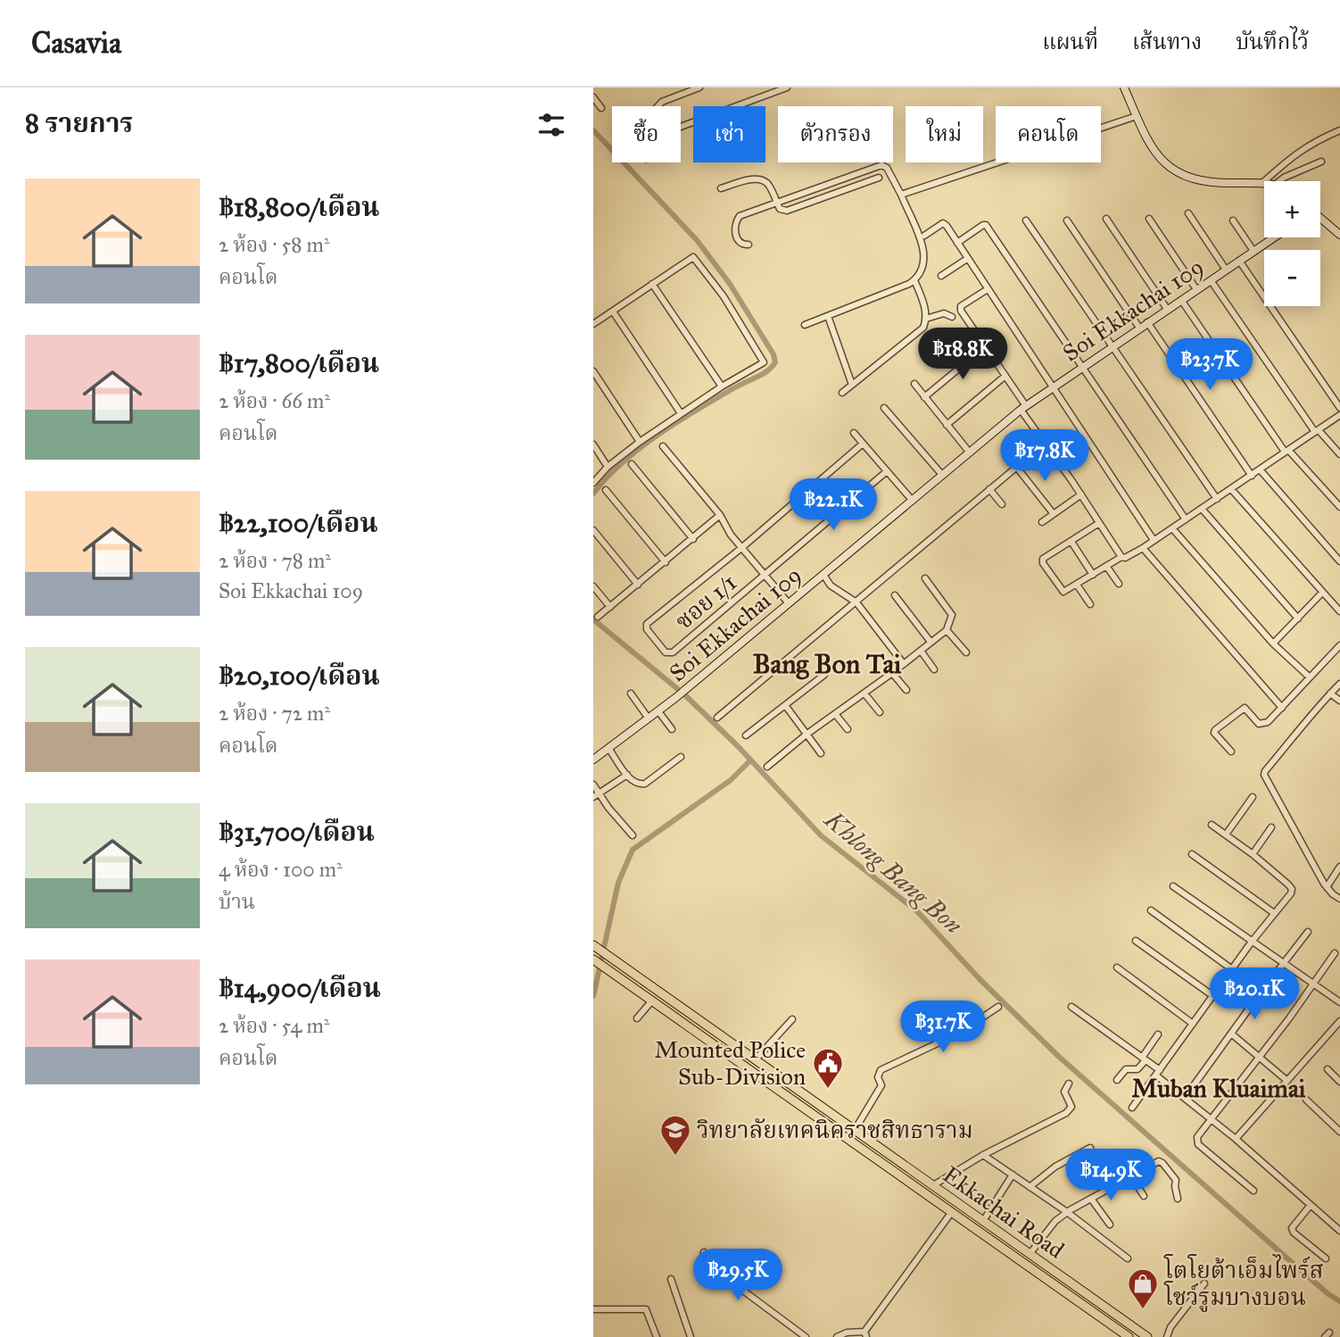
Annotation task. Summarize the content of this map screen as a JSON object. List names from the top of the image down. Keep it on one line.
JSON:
{"streets":{"main road":["Ekkachai Road"],"street":["Soi Ekkachai 109","ซอย 1/1"]},"districts":["Bang Bon Tai","Muban Kluaimai"],"water":["Khlong Bang Bon"],"places":{"public building":["Mounted Police Sub-Division"],"school or university":["วิทยาลัยเทคนิคราชสิทธาราม"],"shop":["โตโยต้าเอ็มไพร์ส โชว์รูมบางบอน"]},"page":{"header":"Casavia","nav":["แผนที่","เส้นทาง","บันทึกไว้"],"heading":"8 รายการ","chip":["ซื้อ","เช่า","ตัวกรอง","ใหม่","คอนโด"],"list":[{"name":"฿18,800/เดือน","note":"2 ห้อง · 58 m² · คอนโด"},{"name":"฿17,800/เดือน","note":"2 ห้อง · 66 m² · คอนโด"},{"name":"฿22,100/เดือน","note":"2 ห้อง · 78 m² · Soi Ekkachai 109"},{"name":"฿20,100/เดือน","note":"2 ห้อง · 72 m² · คอนโด"},{"name":"฿31,700/เดือน","note":"4 ห้อง · 100 m² · บ้าน"},{"name":"฿14,900/เดือน","note":"2 ห้อง · 54 m² · คอนโด"}],"map_buttons":["+","−"],"price":["฿18.8K","฿23.7K","฿17.8K","฿22.1K","฿20.1K","฿31.7K","฿14.9K","฿29.5K"]}}
